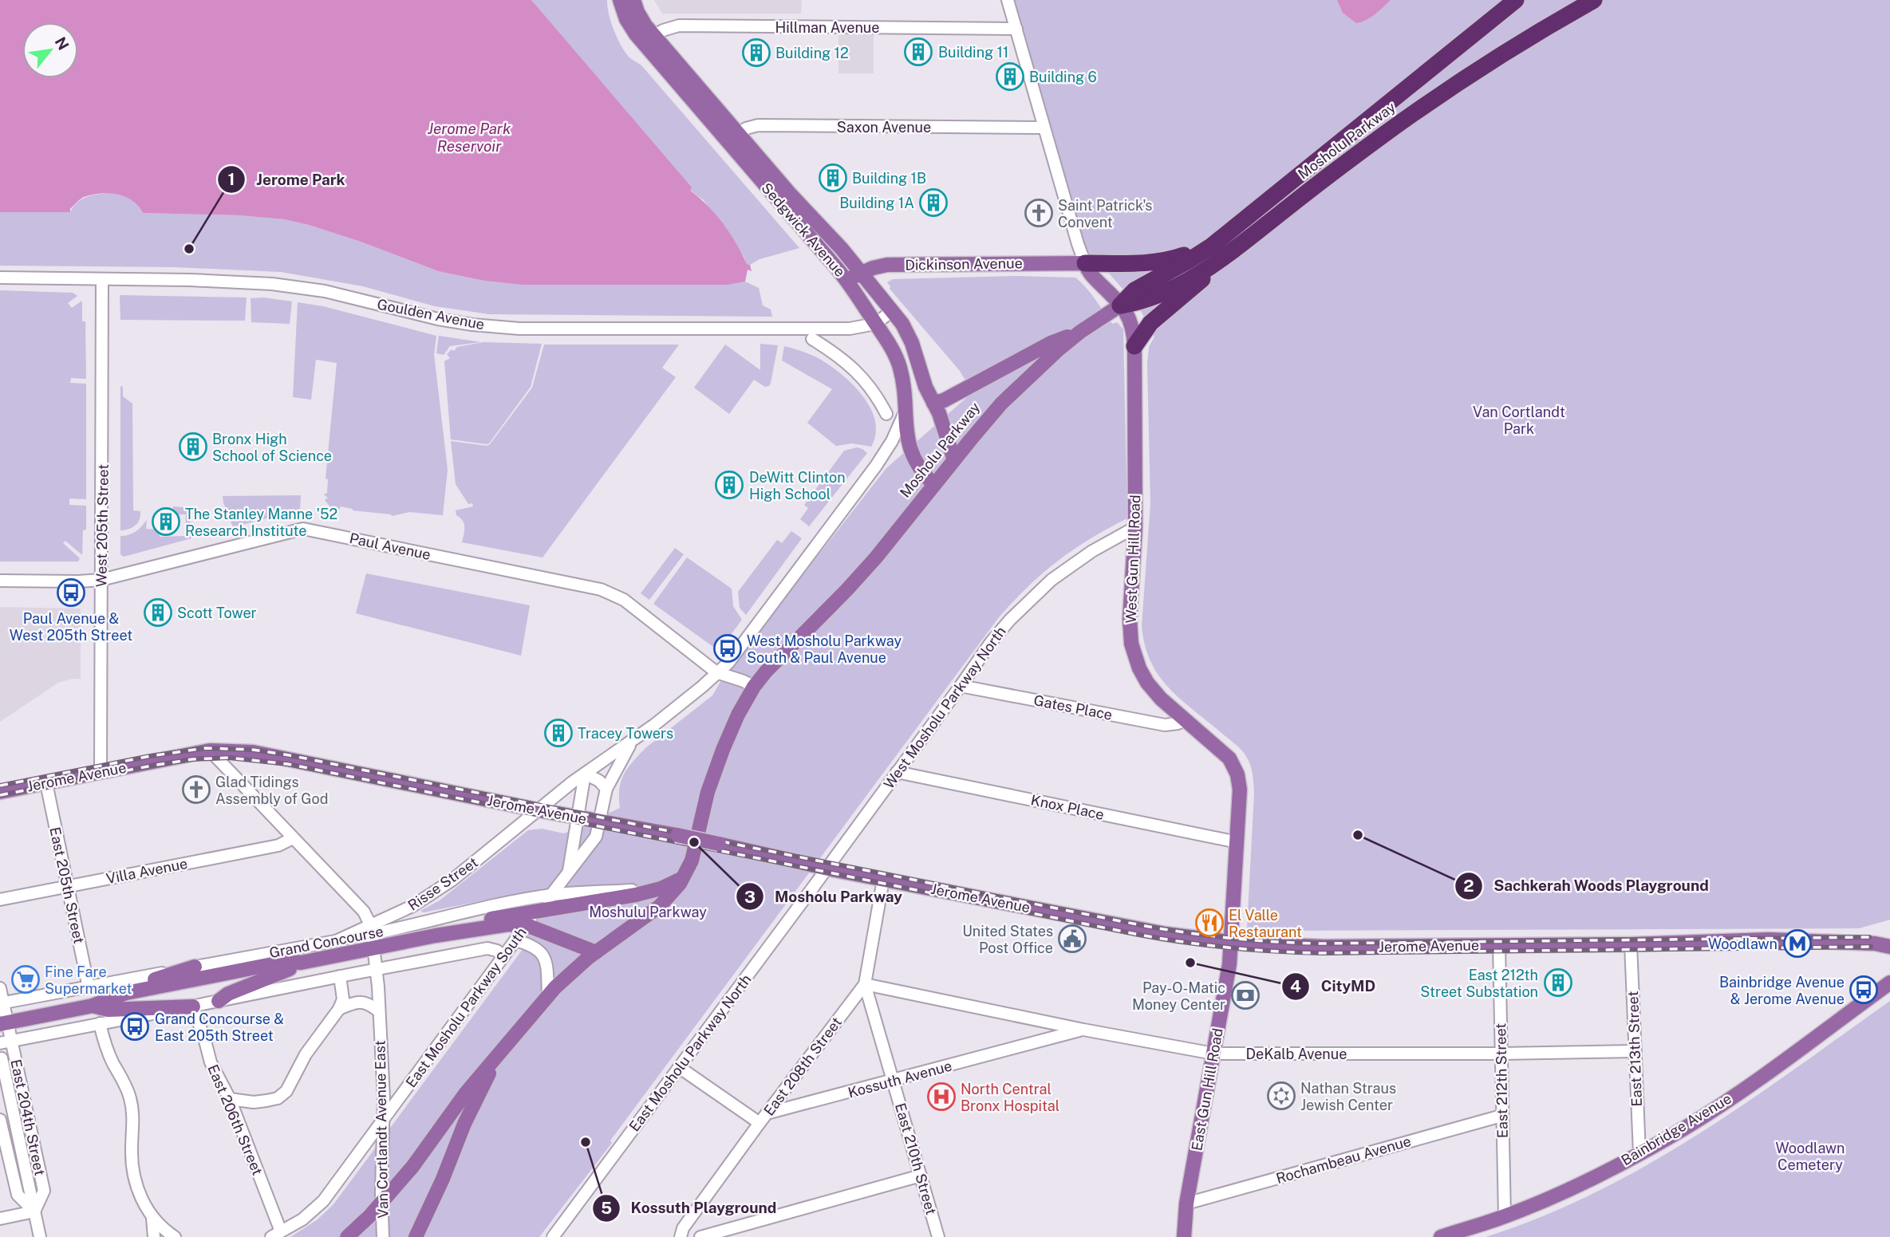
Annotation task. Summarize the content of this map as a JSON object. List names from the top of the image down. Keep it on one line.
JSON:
{"streets":{"highway":["Mosholu Parkway"],"main road":["Sedgwick Avenue","Dickinson Avenue","West Gun Hill Road","Jerome Avenue","Grand Concourse","East Gun Hill Road","Bainbridge Avenue"],"street":["Hillman Avenue","Saxon Avenue","Goulden Avenue","West 205th Street","Paul Avenue","West Mosholu Parkway North","Gates Place","Knox Place","Villa Avenue","Risse Street","East 205th Street","East Mosholu Parkway South","East 213th Street","East Mosholu Parkway North","DeKalb Avenue","East 208th Street","Kossuth Avenue","East 212th Street","East 204th Street","East 206th Street","Van Cortlandt Avenue East","East 210th Street","Rochambeau Avenue"]},"crossings":[["Hillman Avenue","Sedgwick Avenue"],["Saxon Avenue","Sedgwick Avenue"],["Mosholu Parkway","Sedgwick Avenue"],["Mosholu Parkway","Paul Avenue"],["Mosholu Parkway","West Gun Hill Road"],["Mosholu Parkway","Grand Concourse"],["Mosholu Parkway","Van Cortlandt Avenue East"],["Sedgwick Avenue","Dickinson Avenue"],["Sedgwick Avenue","Goulden Avenue"],["Sedgwick Avenue","Risse Street"],["Dickinson Avenue","West Gun Hill Road"],["Goulden Avenue","West 205th Street"],["West 205th Street","Paul Avenue"],["West 205th Street","Jerome Avenue"],["Paul Avenue","Risse Street"],["West Gun Hill Road","West Mosholu Parkway North"],["West Gun Hill Road","Gates Place"],["West Gun Hill Road","Jerome Avenue"],["West Gun Hill Road","Knox Place"],["West Gun Hill Road","East Gun Hill Road"],["West Mosholu Parkway North","Gates Place"],["West Mosholu Parkway North","Jerome Avenue"],["West Mosholu Parkway North","Knox Place"],["West Mosholu Parkway North","East Mosholu Parkway North"],["Jerome Avenue","Risse Street"],["Jerome Avenue","East 205th Street"],["Jerome Avenue","East Mosholu Parkway South"],["Jerome Avenue","East 213th Street"],["Jerome Avenue","East Mosholu Parkway North"],["Jerome Avenue","East 208th Street"],["Jerome Avenue","East 212th Street"],["Jerome Avenue","East Gun Hill Road"],["Jerome Avenue","Van Cortlandt Avenue East"],["Villa Avenue","East 205th Street"],["Villa Avenue","Van Cortlandt Avenue East"],["Risse Street","Grand Concourse"],["Risse Street","East Mosholu Parkway South"],["Risse Street","Van Cortlandt Avenue East"],["East 205th Street","Grand Concourse"],["Grand Concourse","East Mosholu Parkway South"],["Grand Concourse","East 204th Street"],["Grand Concourse","Van Cortlandt Avenue East"],["East Mosholu Parkway South","East 206th Street"],["East Mosholu Parkway South","Van Cortlandt Avenue East"],["East 213th Street","DeKalb Avenue"],["East 213th Street","Bainbridge Avenue"],["DeKalb Avenue","East 208th Street"],["DeKalb Avenue","Kossuth Avenue"],["DeKalb Avenue","East 212th Street"],["DeKalb Avenue","East Gun Hill Road"],["DeKalb Avenue","East 210th Street"],["East 208th Street","Kossuth Avenue"],["East 208th Street","East 210th Street"],["Kossuth Avenue","East 210th Street"],["East 212th Street","Bainbridge Avenue"],["East 212th Street","Rochambeau Avenue"],["East Gun Hill Road","Rochambeau Avenue"]],"water":["Jerome Park Reservoir"],"parks":["Van Cortlandt Park","Moshulu Parkway","Woodlawn Cemetery"],"places":{"building":["Building 11","Building 12","Building 6","Building 1B","Building 1A","Bronx High School of Science","DeWitt Clinton High School","The Stanley Manne '52 Research Institute","Scott Tower","Tracey Towers","East 212th Street Substation"],"church":["Saint Patrick's Convent","Glad Tidings Assembly of God"],"other":["Jerome Park","Sachkerah Woods Playground","Mosholu Parkway","CityMD","Kossuth Playground"],"bus stop":["Paul Avenue & West 205th Street","West Mosholu Parkway South & Paul Avenue","Bainbridge Avenue & Jerome Avenue","Grand Concourse & East 205th Street"],"restaurant":["El Valle Restaurant"],"public building":["United States Post Office"],"metro station":["Woodlawn"],"supermarket":["Fine Fare Supermarket"],"bank":["Pay-O-Matic Money Center"],"synagogue":["Nathan Straus Jewish Center"],"hospital":["North Central Bronx Hospital"]},"north":"top right"}
